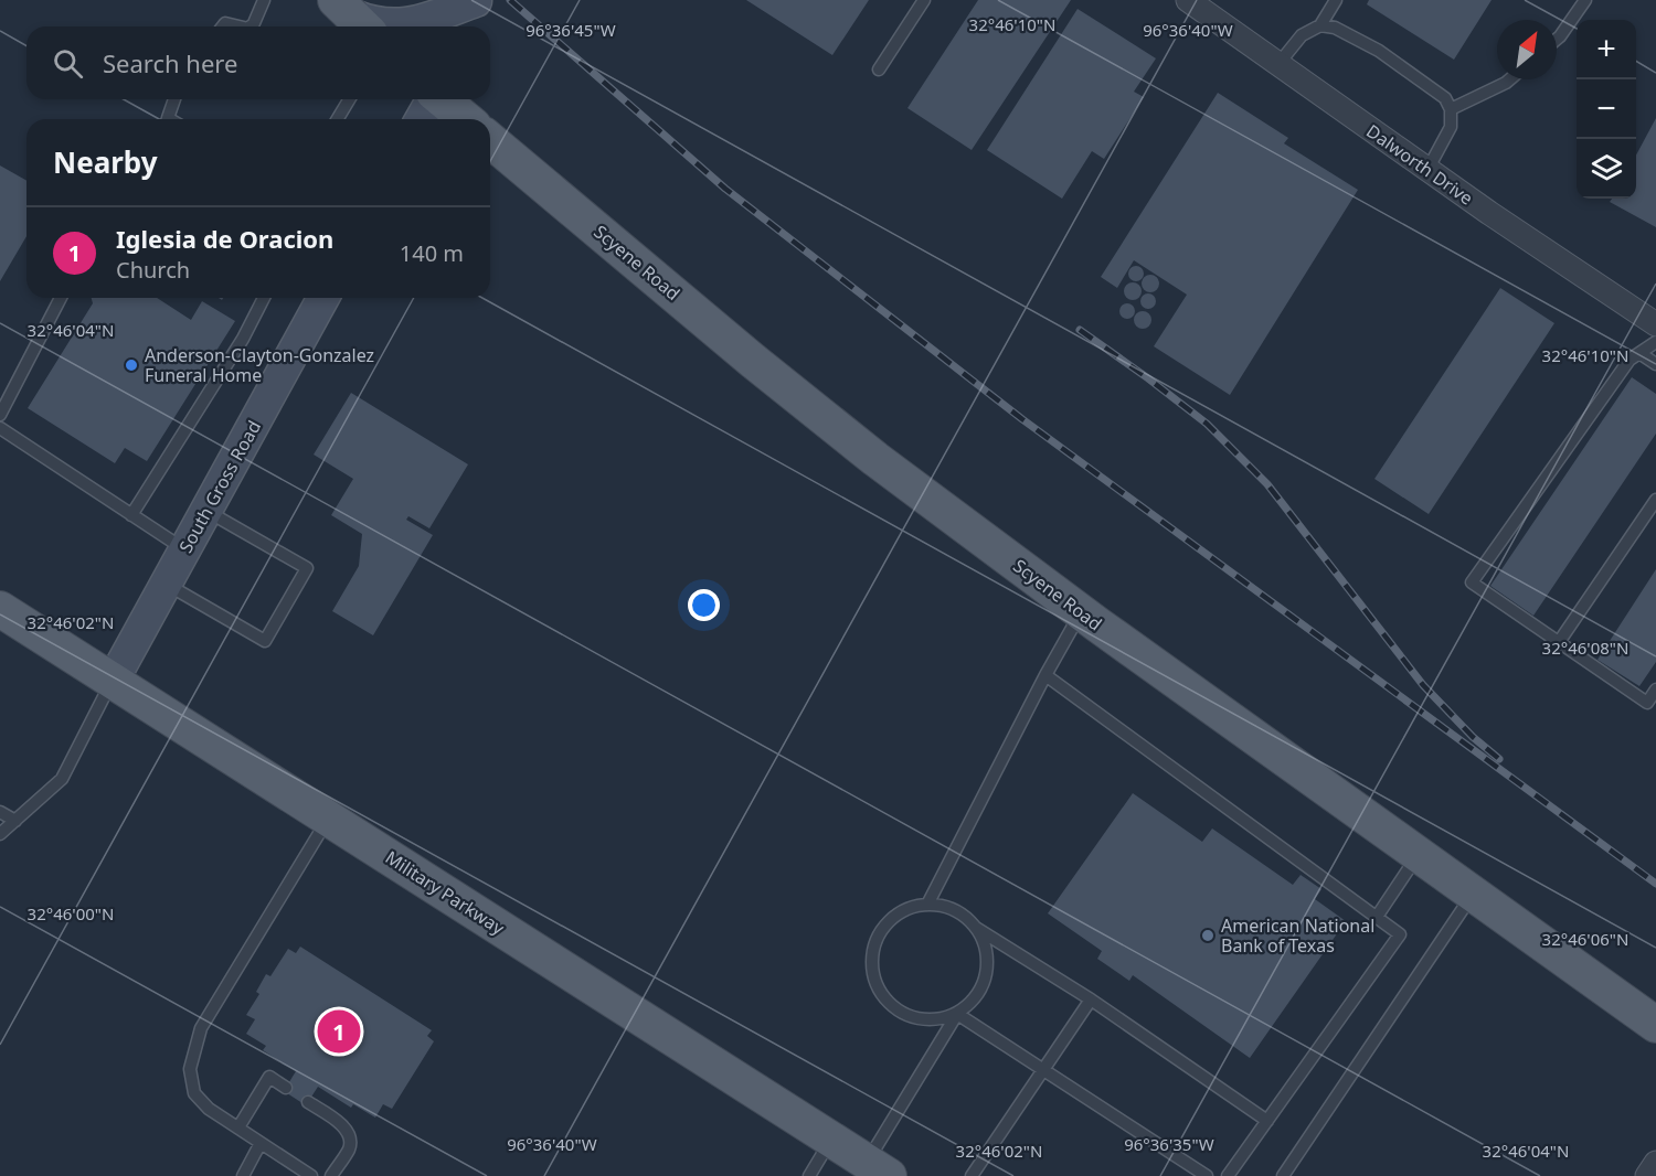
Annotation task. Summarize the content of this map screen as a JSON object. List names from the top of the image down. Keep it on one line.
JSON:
{"streets":{"main road":["Scyene Road","South Gross Road","Military Parkway"],"street":["Dalworth Drive"]},"crossings":[["South Gross Road","Military Parkway"]],"places":["Anderson-Clayton-Gonzalez Funeral Home","American National Bank of Texas"],"north":"top right","page":{"map_buttons":["+","−"],"search":"Search here","heading":"Nearby","list":[{"mark":"1","name":"Iglesia de Oracion","note":"Church","value":"140 m"}],"pins":"1"},"coordinates":["32°46'10\"N","96°36'45\"W","96°36'40\"W","32°46'04\"N","32°46'02\"N","32°46'08\"N","32°46'00\"N","32°46'06\"N","96°36'35\"W"]}
